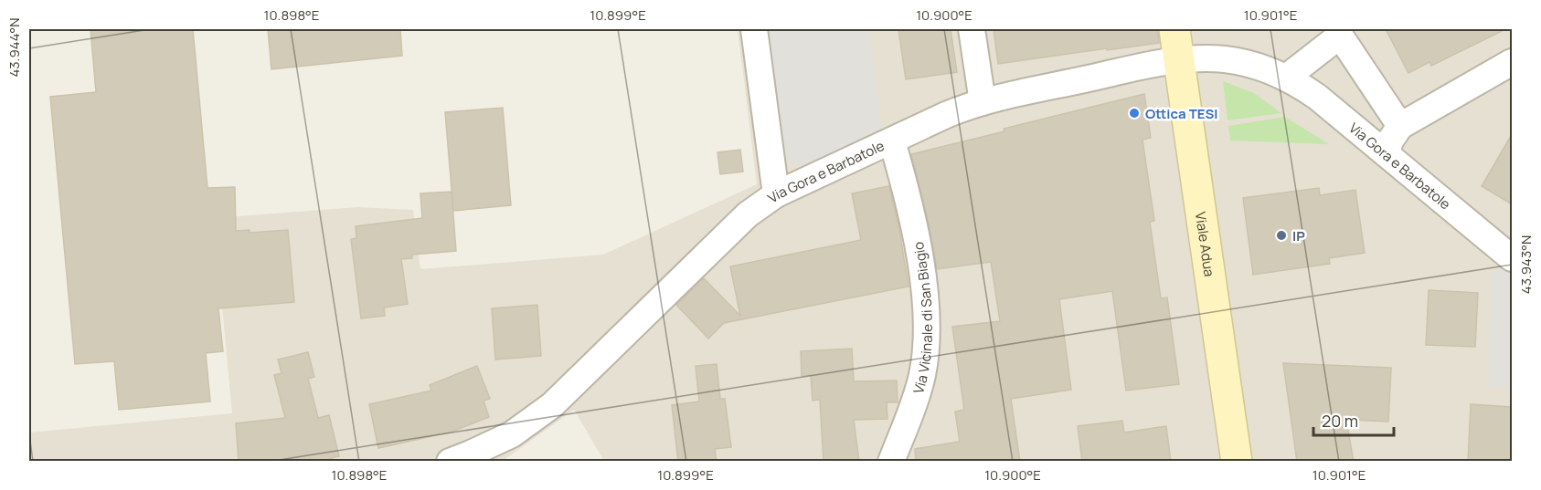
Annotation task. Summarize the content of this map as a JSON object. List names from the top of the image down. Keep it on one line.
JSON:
{"streets":{"main road":["Viale Adua"],"street":["Via Gora e Barbatole","Via Vicinale di San Biagio"]},"crossings":[["Via Gora e Barbatole","Viale Adua"],["Via Gora e Barbatole","Via Vicinale di San Biagio"]],"places":["Ottica TESI","IP"],"scale_bar":"20 m","coordinates":["10.898°E","10.899°E","10.900°E","10.901°E","43.944°N","43.943°N"]}
